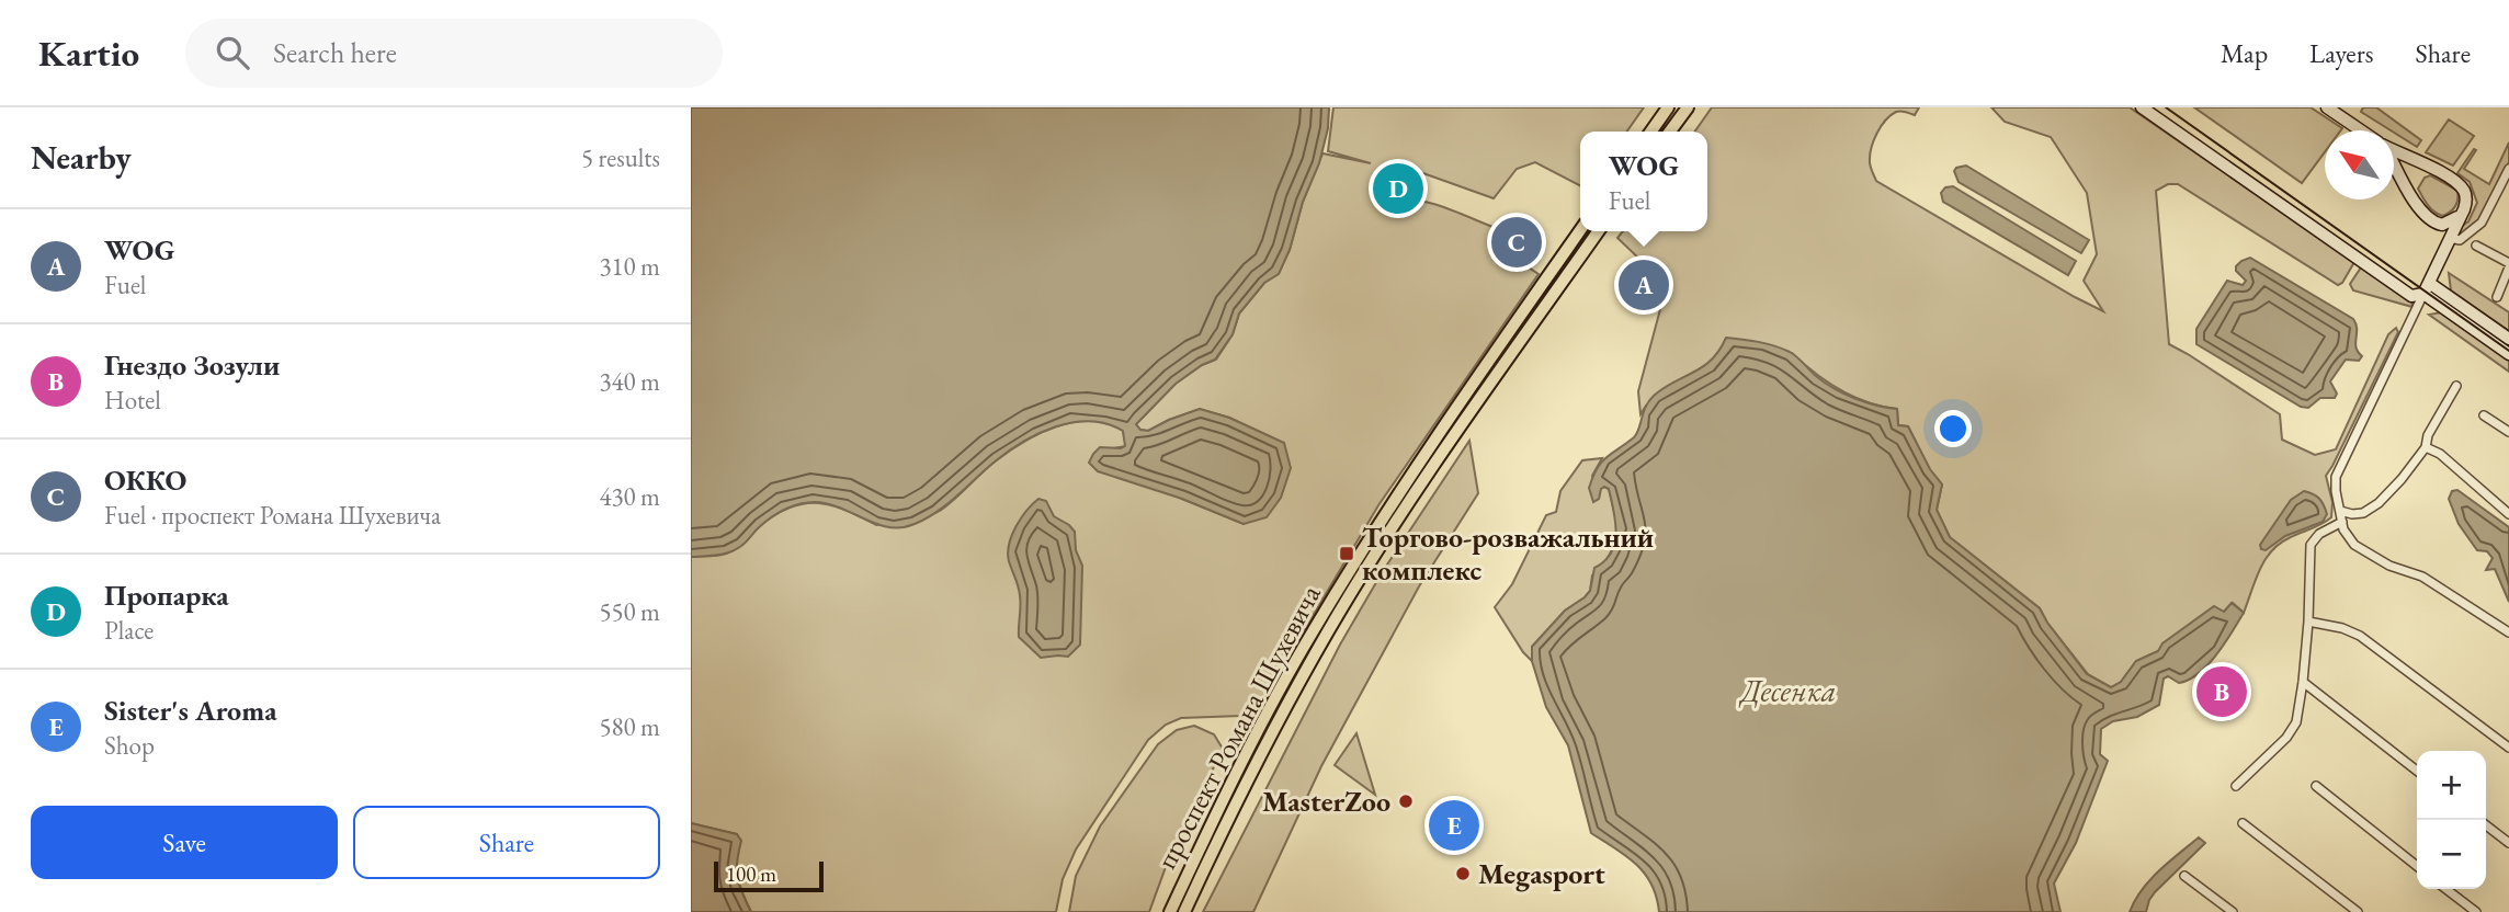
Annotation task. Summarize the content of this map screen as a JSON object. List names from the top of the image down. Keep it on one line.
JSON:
{"streets":{"main road":["проспект Романа Шухевича"]},"water":["Десенка"],"places":{"transit":["Торгово-розважальний комплекс"],"other":["MasterZoo","Megasport"]},"scale_bar":"100 m","north":"top left","page":{"header":"Kartio","search":"Search here","nav":["Map","Layers","Share"],"heading":["Nearby","5 results"],"popup":["WOG","Fuel"],"pins":["D","C","A","B","E"],"list":[{"mark":"A","name":"WOG","note":"Fuel","value":"310 m"},{"mark":"B","name":"Гнездо Зозули","note":"Hotel","value":"340 m"},{"mark":"C","name":"ОККО","note":"Fuel · проспект Романа Шухевича","value":"430 m"},{"mark":"D","name":"Пропарка","note":"Place","value":"550 m"},{"mark":"E","name":"Sister's Aroma","note":"Shop","value":"580 m"}],"map_buttons":["+","−"],"buttons":["Save","Share"],"scale":"100 m"}}
